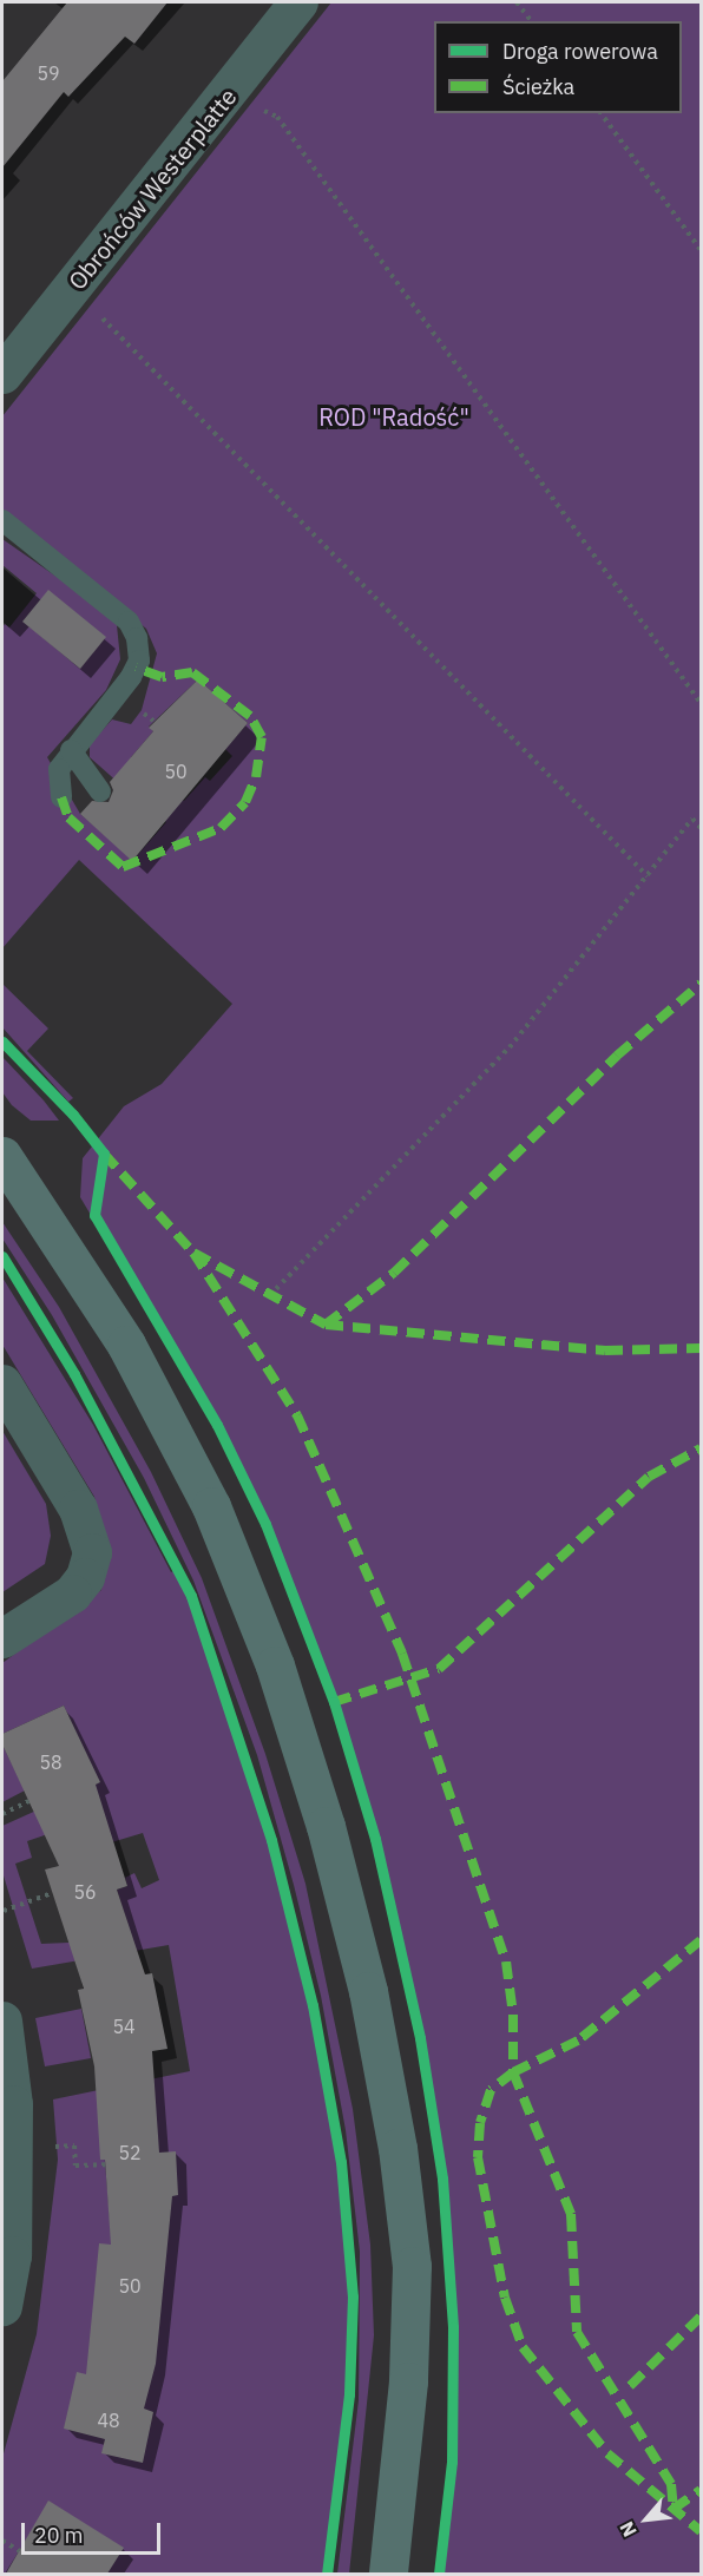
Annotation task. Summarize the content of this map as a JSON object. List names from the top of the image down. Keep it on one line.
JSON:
{"streets":{"street":["Obrońców Westerplatte"]},"parks":["ROD \"Radość\""],"house_numbers":["59","50","58","56","54","52","50","48"],"legend":["Droga rowerowa","Ścieżka"],"scale_bar":"20 m","north":"bottom left"}
